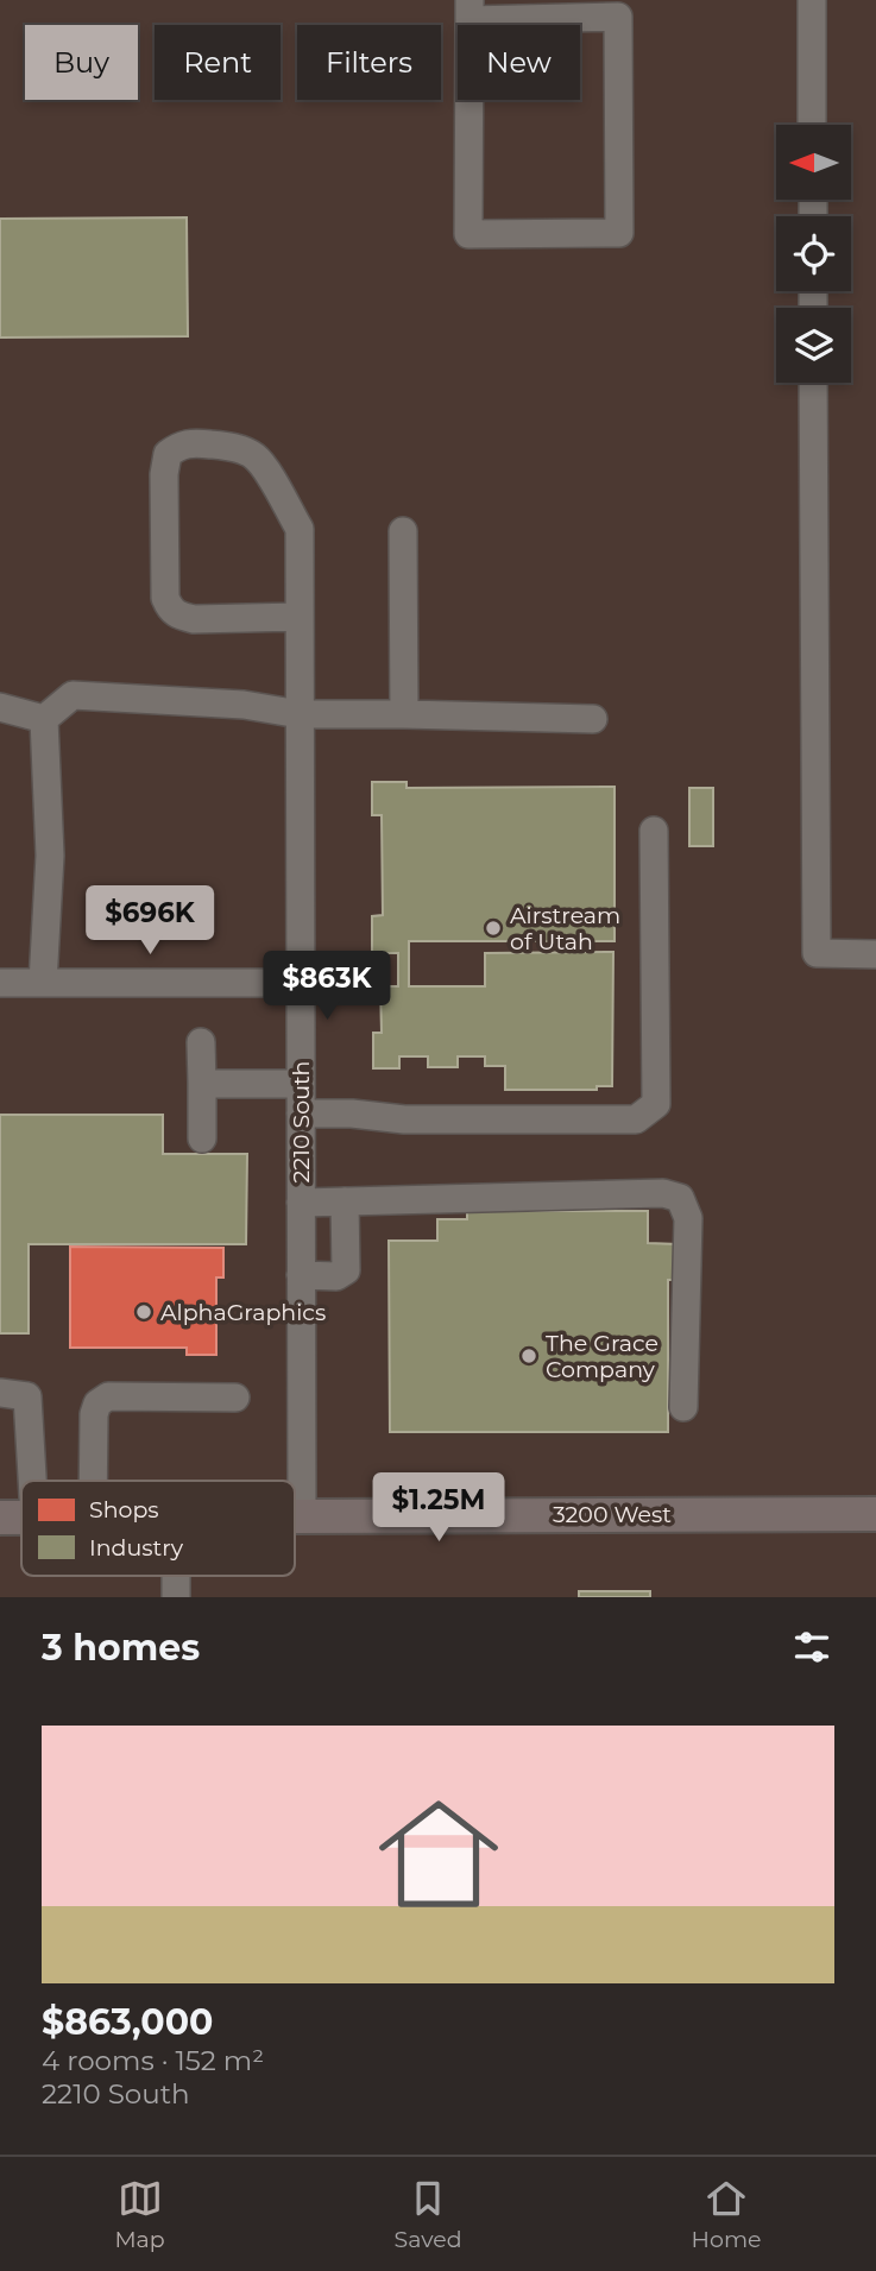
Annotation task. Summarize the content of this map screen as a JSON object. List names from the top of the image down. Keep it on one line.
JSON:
{"streets":{"main road":["3200 West"],"street":["2210 South"]},"crossings":[["2210 South","3200 West"]],"places":["Airstream of Utah","AlphaGraphics","The Grace Company"],"legend":["Shops","Industry"],"north":"left","page":{"chip":["Buy","Rent","Filters","New"],"price":["$696K","$863K","$1.25M"],"heading":"3 homes","list":[{"name":"$863,000","note":"4 rooms · 152 m² · 2210 South"}],"tabs":["Map","Saved","Home"]}}
